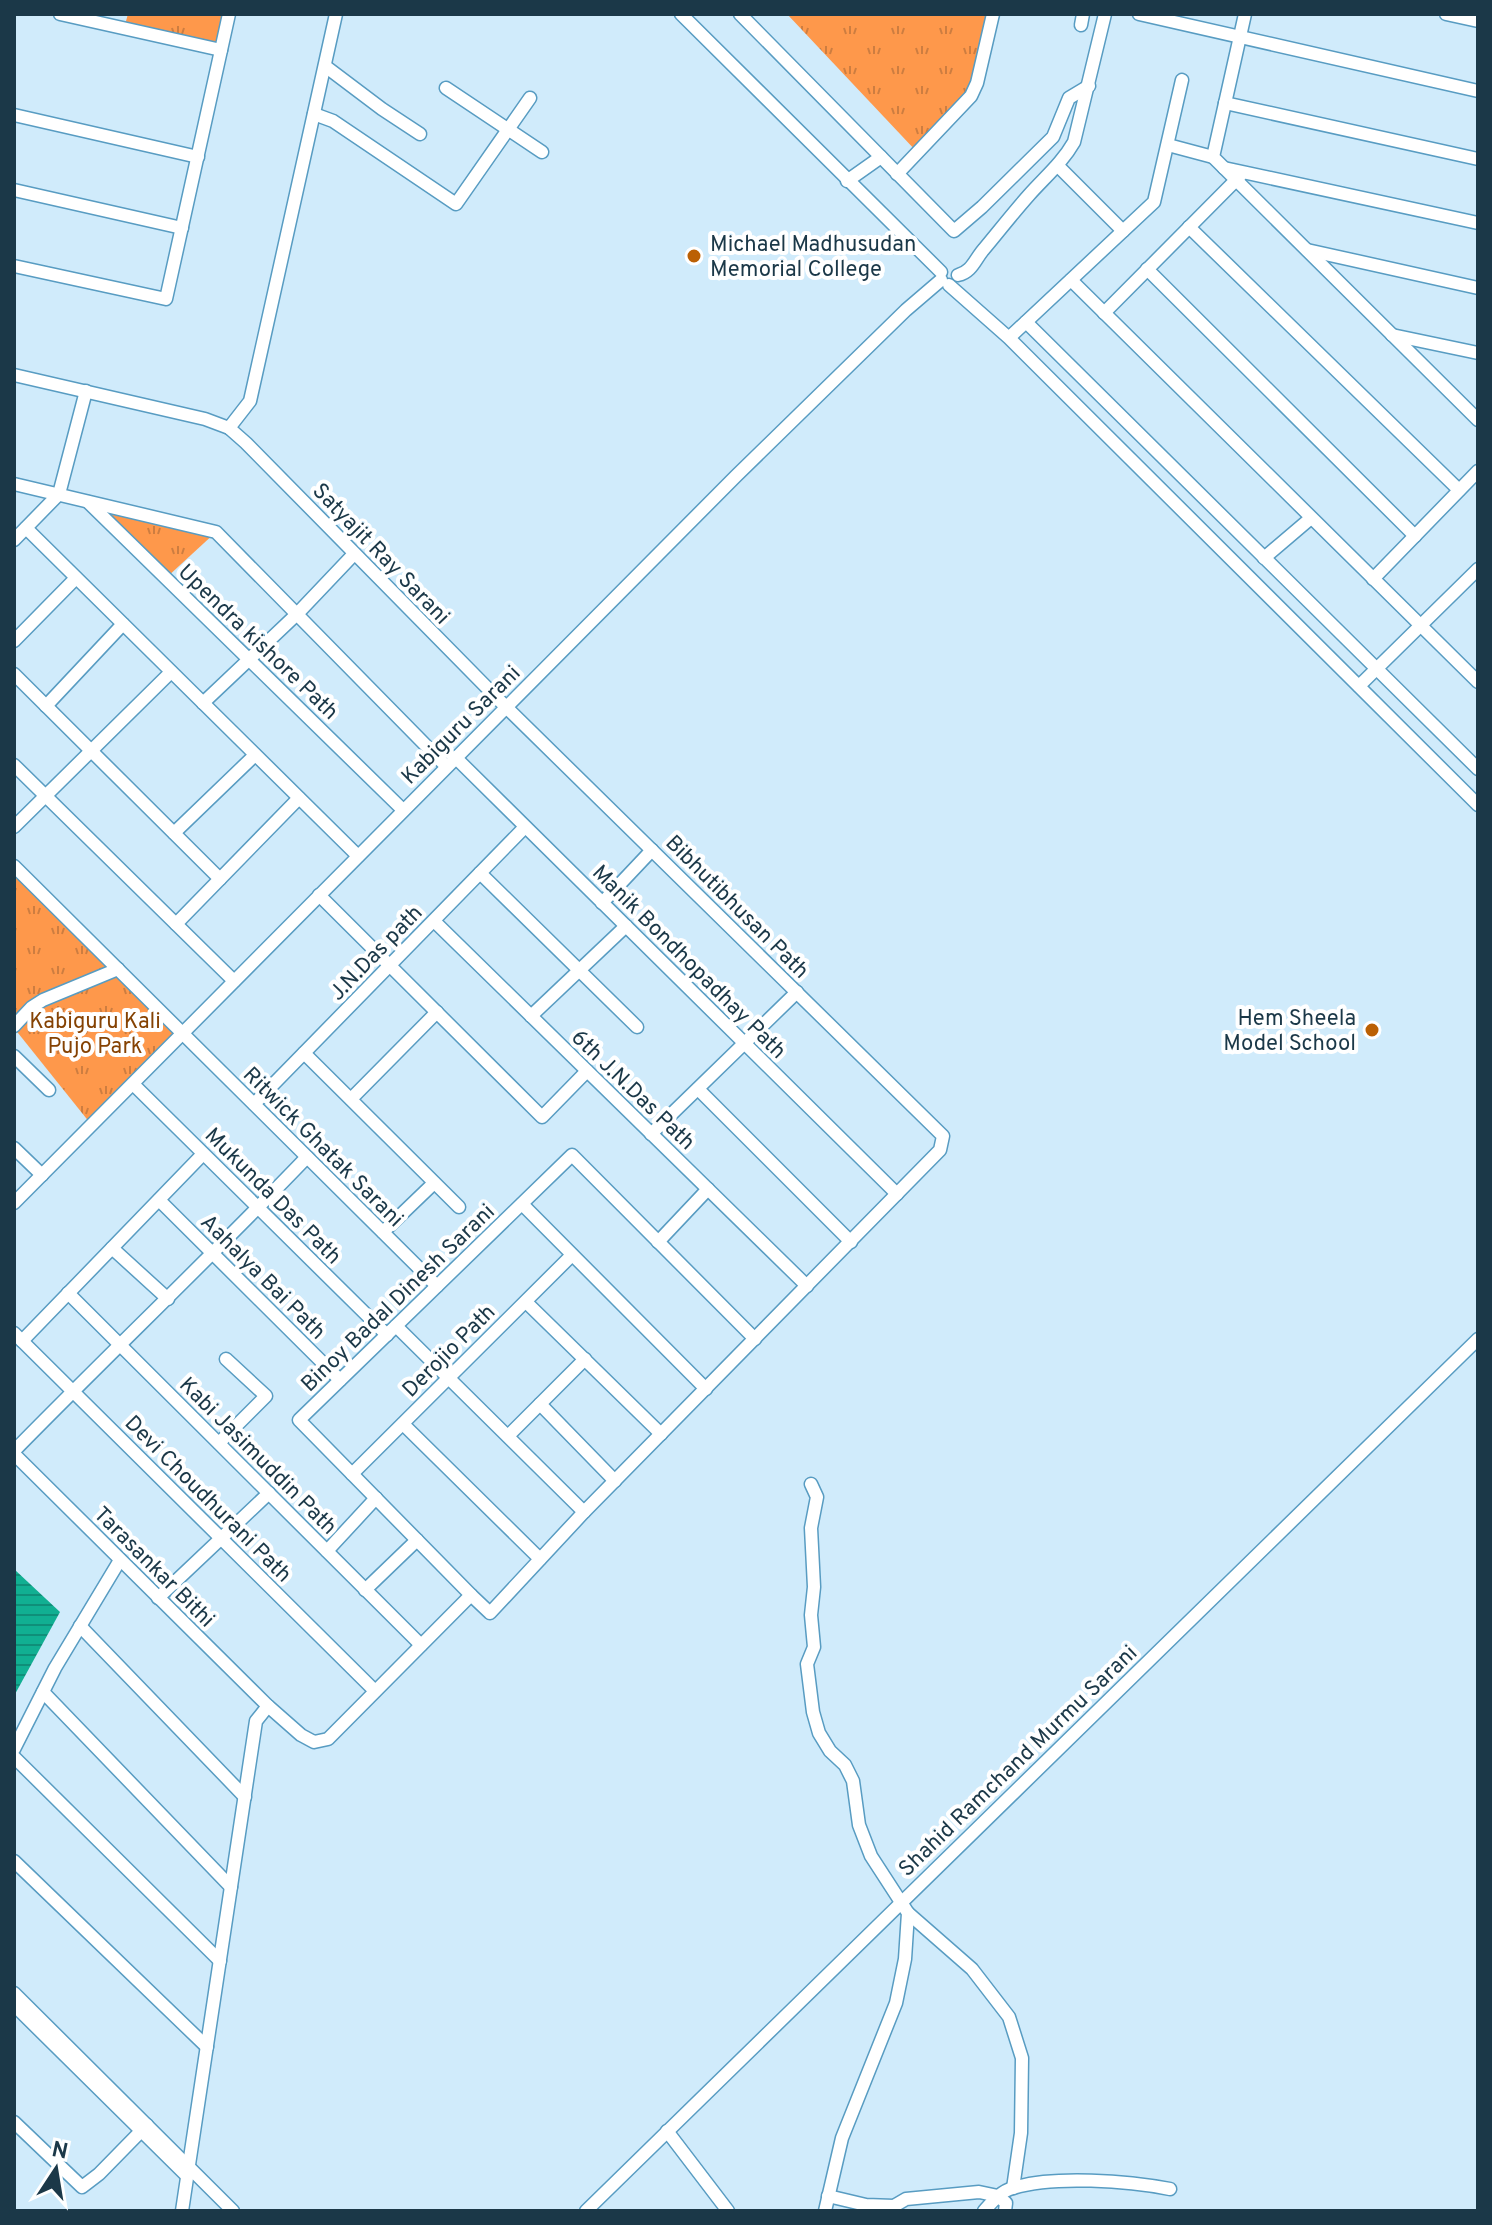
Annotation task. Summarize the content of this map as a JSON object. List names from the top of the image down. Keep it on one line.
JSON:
{"streets":{"street":["Satyajit Ray Sarani","Upendra kishore Path","Kabiguru Sarani","Bibhutibhusan Path","J.N.Das path","Manik Bondhopadhay Path","6th J.N.Das Path","Ritwick Ghatak Sarani","Mukunda Das Path","Aahalya Bai Path","Binoy Badal Dinesh Sarani","Derojio Path","Kabi Jasimuddin Path","Devi Choudhurani Path","Tarasankar Bithi","Shahid Ramchand Murmu Sarani"]},"crossings":[["Satyajit Ray Sarani","Kabiguru Sarani"],["Satyajit Ray Sarani","Bibhutibhusan Path"],["Upendra kishore Path","Kabiguru Sarani"],["Upendra kishore Path","Manik Bondhopadhay Path"],["Kabiguru Sarani","Bibhutibhusan Path"],["Kabiguru Sarani","Manik Bondhopadhay Path"],["Kabiguru Sarani","Ritwick Ghatak Sarani"],["Kabiguru Sarani","Mukunda Das Path"],["Bibhutibhusan Path","Manik Bondhopadhay Path"],["J.N.Das path","Manik Bondhopadhay Path"],["J.N.Das path","6th J.N.Das Path"],["J.N.Das path","Ritwick Ghatak Sarani"],["Ritwick Ghatak Sarani","Binoy Badal Dinesh Sarani"],["Mukunda Das Path","Binoy Badal Dinesh Sarani"],["Mukunda Das Path","Derojio Path"],["Aahalya Bai Path","Binoy Badal Dinesh Sarani"],["Binoy Badal Dinesh Sarani","Derojio Path"]],"parks":["Kabiguru Kali Pujo Park"],"places":["Michael Madhusudan Memorial College","Hem Sheela Model School"],"north":"top"}
